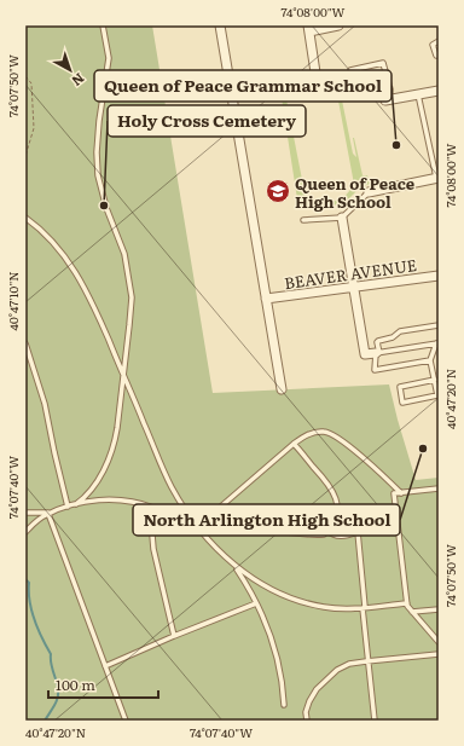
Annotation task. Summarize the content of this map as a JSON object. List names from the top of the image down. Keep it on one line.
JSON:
{"streets":{"street":["BEAVER AVENUE"]},"places":{"other":["Queen of Peace Grammar School","Holy Cross Cemetery","North Arlington High School"],"school or university":["Queen of Peace High School"]},"scale_bar":"100 m","north":"bottom right","coordinates":["74°08'00\"W","74°07'50\"W","40°47'10\"N","40°47'20\"N","74°07'40\"W"]}
